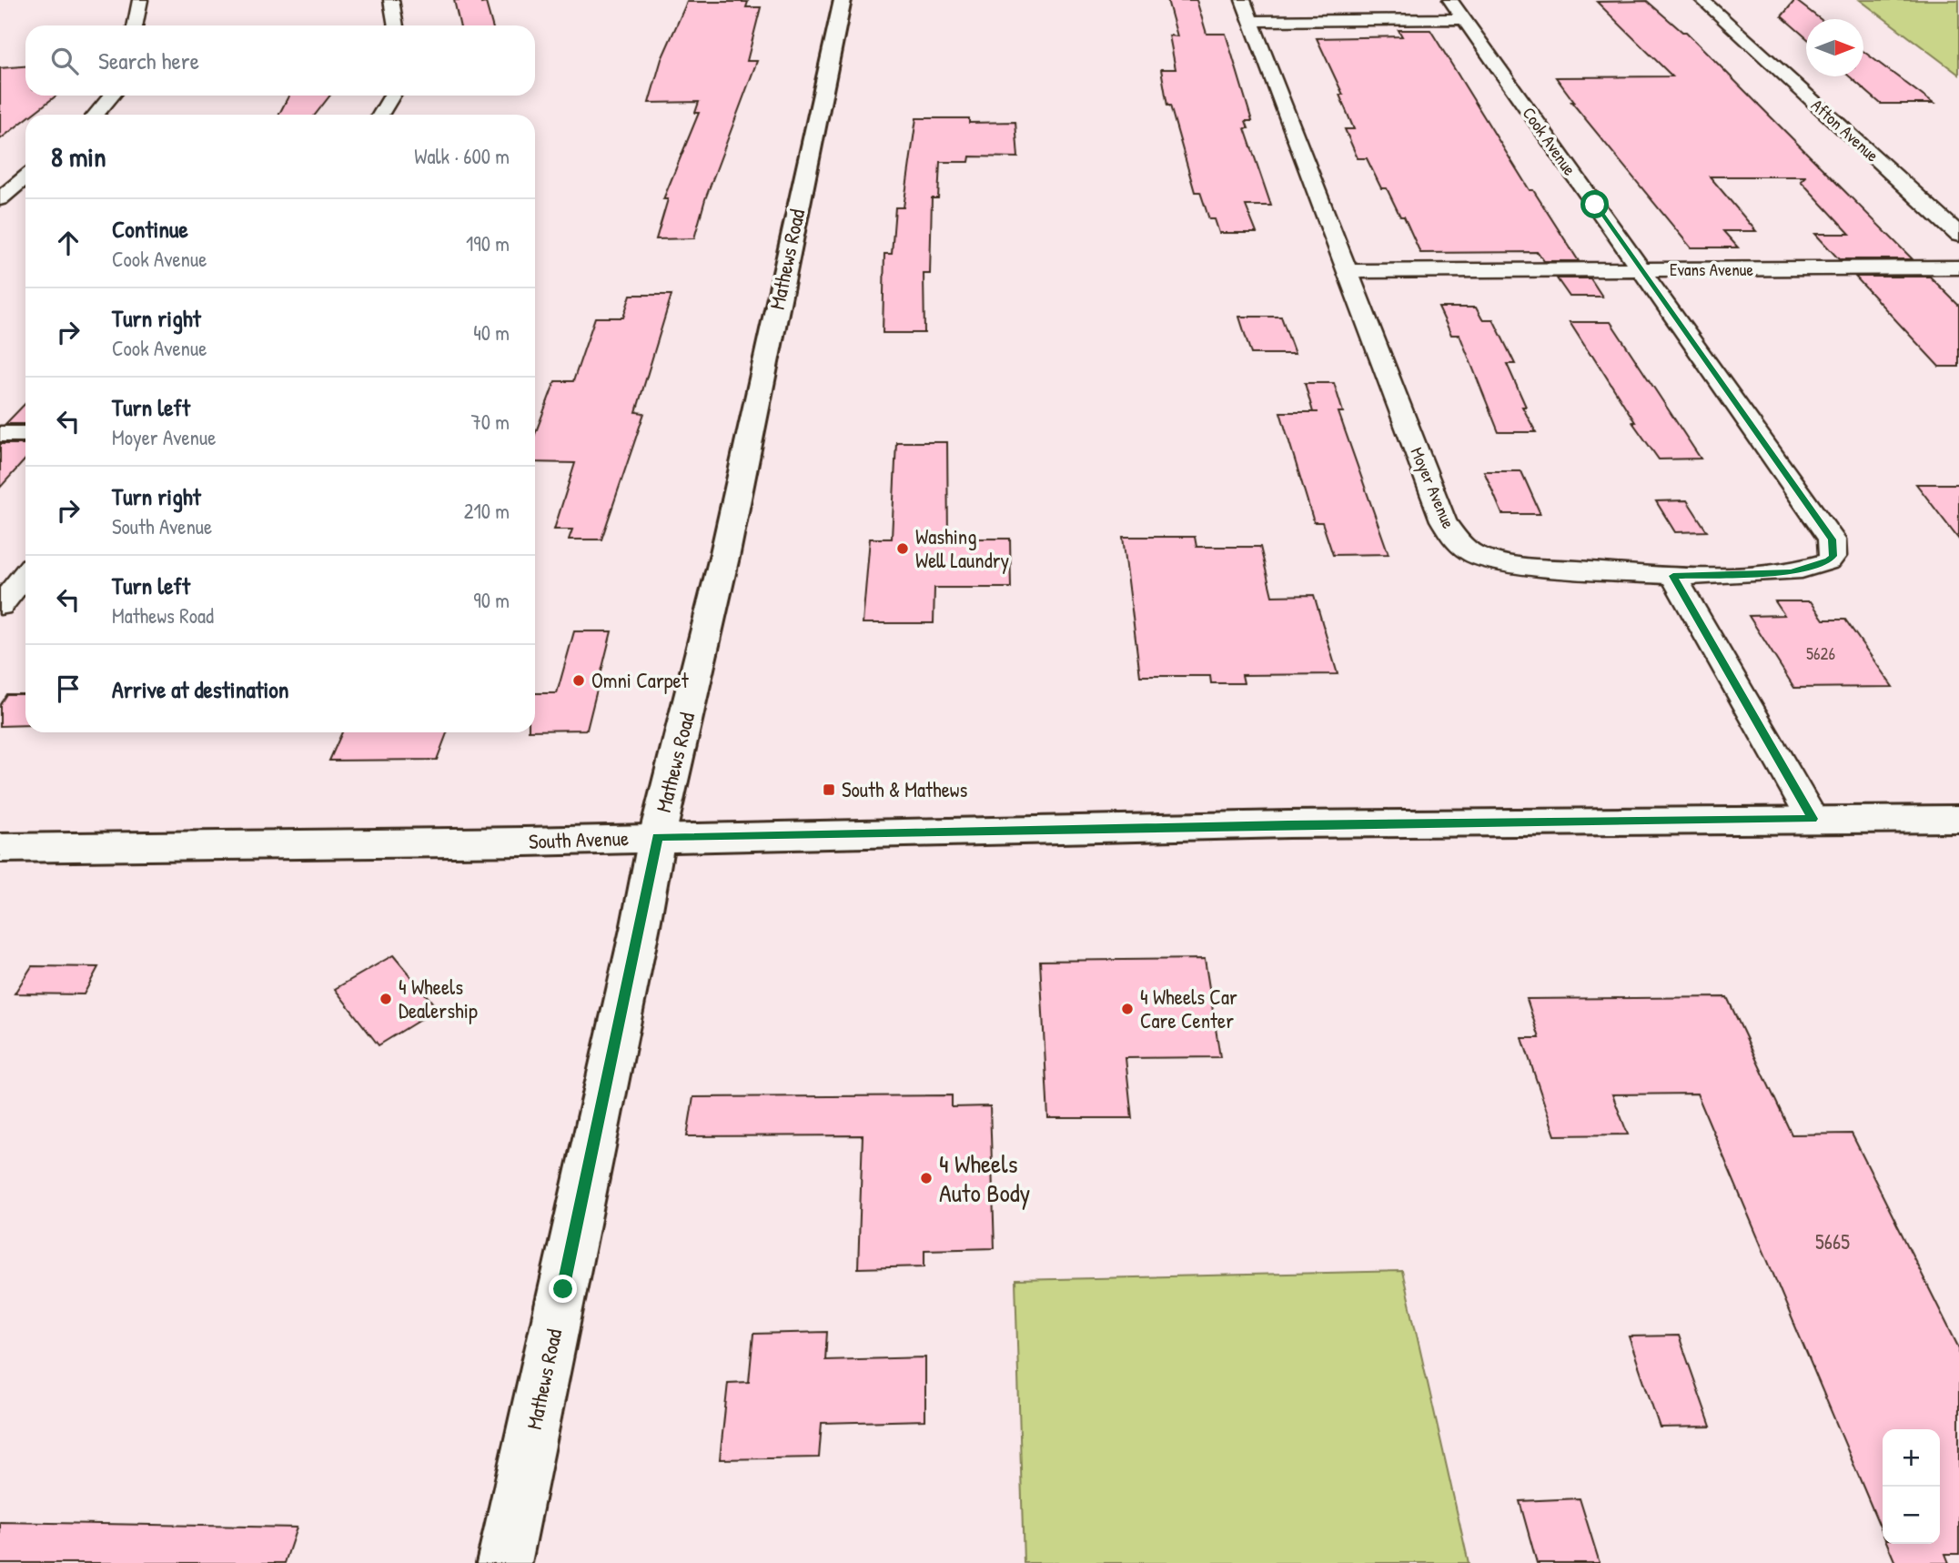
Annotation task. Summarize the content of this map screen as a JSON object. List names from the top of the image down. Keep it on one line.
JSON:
{"streets":{"street":["Afton Avenue","Cook Avenue","Mathews Road","Evans Avenue","Moyer Avenue","South Avenue"]},"crossings":[["Cook Avenue","Evans Avenue"],["Cook Avenue","Moyer Avenue"],["Mathews Road","South Avenue"],["Evans Avenue","Moyer Avenue"]],"places":{"other":["Washing Well Laundry","Omni Carpet","4 Wheels Dealership","4 Wheels Car Care Center","4 Wheels Auto Body"],"transit":["South & Mathews"]},"house_numbers":["5626","5665"],"north":"right","page":{"search":"Search here","heading":["8 min","Walk · 600 m"],"list":[["Continue","Cook Avenue","190 m"],["Turn right","Cook Avenue","40 m"],["Turn left","Moyer Avenue","70 m"],["Turn right","South Avenue","210 m"],["Turn left","Mathews Road","90 m"],"Arrive at destination"],"map_buttons":["+","−"]}}
